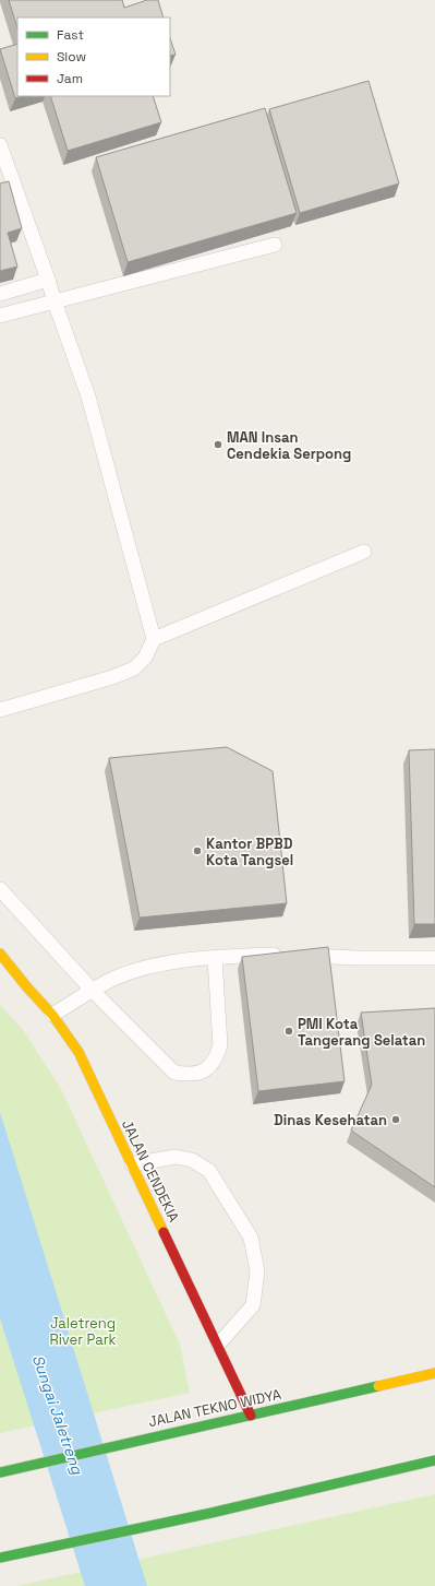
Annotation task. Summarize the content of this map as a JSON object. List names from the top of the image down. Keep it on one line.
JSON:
{"streets":{"main road":["JALAN CENDEKIA","JALAN TEKNO WIDYA"]},"crossings":[["JALAN CENDEKIA","JALAN TEKNO WIDYA"]],"water":["Sungai Jaletreng"],"parks":["Jaletreng River Park"],"places":["MAN Insan Cendekia Serpong","Kantor BPBD Kota Tangsel","PMI Kota Tangerang Selatan","Dinas Kesehatan"],"legend":["Fast","Slow","Jam"]}
